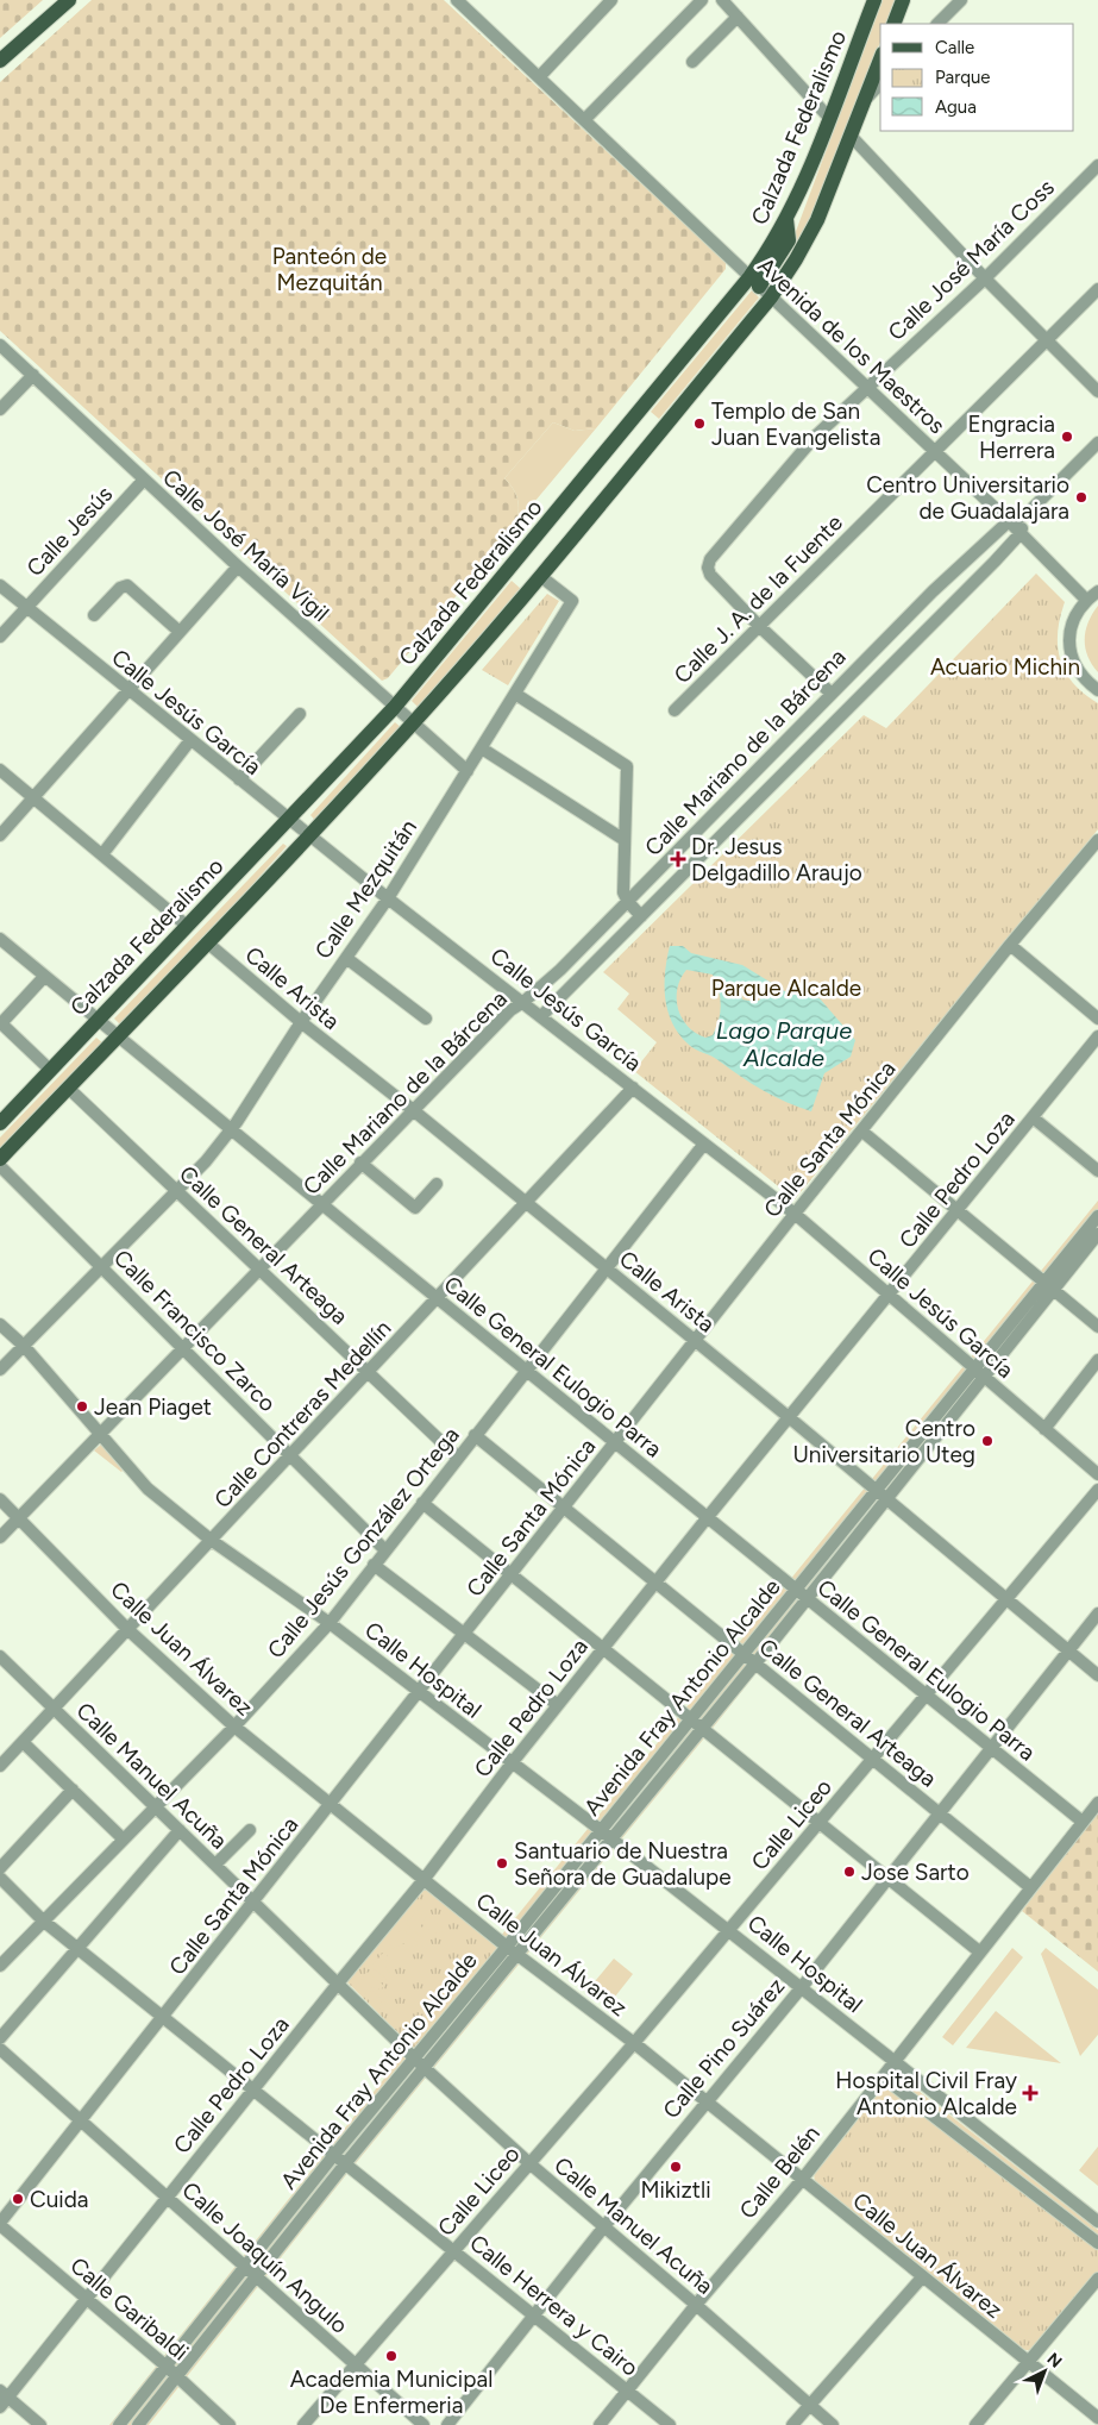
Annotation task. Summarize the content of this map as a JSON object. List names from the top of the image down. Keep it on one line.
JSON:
{"streets":{"main road":["Calzada Federalismo"],"street":["Calle José María Coss","Avenida de los Maestros","Calle Jesús","Calle José María Vigil","Calle J. A. de la Fuente","Calle Jesús García","Calle Mariano de la Bárcena","Calle Mezquitán","Calle Arista","Calle Santa Mónica","Calle Pedro Loza","Calle General Arteaga","Calle Francisco Zarco","Calle General Eulogio Parra","Calle Contreras Medellín","Calle Jesús González Ortega","Calle Juan Álvarez","Calle Hospital","Avenida Fray Antonio Alcalde","Calle Manuel Acuña","Calle Liceo","Calle Pino Suárez","Calle Belén","Calle Joaquín Angulo","Calle Herrera y Cairo","Calle Garibaldi"]},"crossings":[["Calzada Federalismo","Avenida de los Maestros"],["Calzada Federalismo","Calle José María Vigil"],["Calzada Federalismo","Calle Jesús García"],["Calzada Federalismo","Calle Mezquitán"],["Calzada Federalismo","Calle Arista"],["Calzada Federalismo","Calle General Arteaga"],["Calzada Federalismo","Calle General Eulogio Parra"],["Calle José María Coss","Avenida de los Maestros"],["Calle José María Coss","Calle J. A. de la Fuente"],["Avenida de los Maestros","Calle J. A. de la Fuente"],["Avenida de los Maestros","Calle Mariano de la Bárcena"],["Calle Jesús","Calle José María Vigil"],["Calle Jesús","Calle Jesús García"],["Calle José María Vigil","Calle Mezquitán"],["Calle Jesús García","Calle Mariano de la Bárcena"],["Calle Jesús García","Calle Mezquitán"],["Calle Jesús García","Calle Santa Mónica"],["Calle Jesús García","Calle Pedro Loza"],["Calle Jesús García","Calle Contreras Medellín"],["Calle Jesús García","Calle Jesús González Ortega"],["Calle Jesús García","Avenida Fray Antonio Alcalde"],["Calle Mariano de la Bárcena","Calle Arista"],["Calle Mariano de la Bárcena","Calle General Arteaga"],["Calle Mariano de la Bárcena","Calle Francisco Zarco"],["Calle Mariano de la Bárcena","Calle General Eulogio Parra"],["Calle Mariano de la Bárcena","Calle Juan Álvarez"],["Calle Mariano de la Bárcena","Calle Hospital"],["Calle Mezquitán","Calle Arista"],["Calle Mezquitán","Calle General Arteaga"],["Calle Mezquitán","Calle Francisco Zarco"],["Calle Mezquitán","Calle General Eulogio Parra"],["Calle Mezquitán","Calle Hospital"],["Calle Arista","Calle Santa Mónica"],["Calle Arista","Calle Pedro Loza"],["Calle Arista","Calle Contreras Medellín"],["Calle Arista","Calle Jesús González Ortega"],["Calle Arista","Avenida Fray Antonio Alcalde"],["Calle Arista","Calle Liceo"],["Calle Arista","Calle Pino Suárez"],["Calle Santa Mónica","Calle General Arteaga"],["Calle Santa Mónica","Calle General Eulogio Parra"],["Calle Santa Mónica","Calle Juan Álvarez"],["Calle Santa Mónica","Calle Hospital"],["Calle Santa Mónica","Calle Manuel Acuña"],["Calle Santa Mónica","Calle Joaquín Angulo"],["Calle Santa Mónica","Calle Herrera y Cairo"],["Calle Santa Mónica","Calle Garibaldi"],["Calle Pedro Loza","Calle General Arteaga"],["Calle Pedro Loza","Calle General Eulogio Parra"],["Calle Pedro Loza","Calle Juan Álvarez"],["Calle Pedro Loza","Calle Hospital"],["Calle Pedro Loza","Calle Manuel Acuña"],["Calle Pedro Loza","Calle Joaquín Angulo"],["Calle Pedro Loza","Calle Herrera y Cairo"],["Calle Pedro Loza","Calle Garibaldi"],["Calle General Arteaga","Calle Contreras Medellín"],["Calle General Arteaga","Calle Jesús González Ortega"],["Calle General Arteaga","Avenida Fray Antonio Alcalde"],["Calle General Arteaga","Calle Liceo"],["Calle General Arteaga","Calle Pino Suárez"],["Calle General Arteaga","Calle Belén"],["Calle Francisco Zarco","Calle Contreras Medellín"],["Calle Francisco Zarco","Calle Jesús González Ortega"],["Calle General Eulogio Parra","Calle Contreras Medellín"],["Calle General Eulogio Parra","Calle Jesús González Ortega"],["Calle General Eulogio Parra","Avenida Fray Antonio Alcalde"],["Calle General Eulogio Parra","Calle Liceo"],["Calle General Eulogio Parra","Calle Pino Suárez"],["Calle General Eulogio Parra","Calle Belén"],["Calle Contreras Medellín","Calle Juan Álvarez"],["Calle Contreras Medellín","Calle Hospital"],["Calle Contreras Medellín","Calle Manuel Acuña"],["Calle Jesús González Ortega","Calle Juan Álvarez"],["Calle Jesús González Ortega","Calle Hospital"],["Calle Jesús González Ortega","Calle Manuel Acuña"],["Calle Jesús González Ortega","Calle Herrera y Cairo"],["Calle Juan Álvarez","Avenida Fray Antonio Alcalde"],["Calle Juan Álvarez","Calle Liceo"],["Calle Juan Álvarez","Calle Pino Suárez"],["Calle Juan Álvarez","Calle Belén"],["Calle Hospital","Avenida Fray Antonio Alcalde"],["Calle Hospital","Calle Liceo"],["Calle Hospital","Calle Pino Suárez"],["Calle Hospital","Calle Belén"],["Avenida Fray Antonio Alcalde","Calle Manuel Acuña"],["Avenida Fray Antonio Alcalde","Calle Joaquín Angulo"],["Avenida Fray Antonio Alcalde","Calle Herrera y Cairo"],["Avenida Fray Antonio Alcalde","Calle Garibaldi"],["Calle Manuel Acuña","Calle Liceo"],["Calle Manuel Acuña","Calle Pino Suárez"],["Calle Manuel Acuña","Calle Belén"],["Calle Liceo","Calle Joaquín Angulo"],["Calle Liceo","Calle Herrera y Cairo"],["Calle Pino Suárez","Calle Herrera y Cairo"],["Calle Belén","Calle Herrera y Cairo"]],"water":["Lago Parque Alcalde"],"parks":["Panteón de Mezquitán","Acuario Michin","Parque Alcalde"],"places":{"other":["Templo de San Juan Evangelista","Engracia Herrera","Centro Universitario de Guadalajara","Jean Piaget","Centro Universitario Uteg","Santuario de Nuestra Señora de Guadalupe","Jose Sarto","Mikiztli","Cuida","Academia Municipal De Enfermeria"],"health":["Dr. Jesus Delgadillo Araujo","Hospital Civil Fray Antonio Alcalde"]},"legend":["Calle","Parque","Agua"],"north":"top right"}
